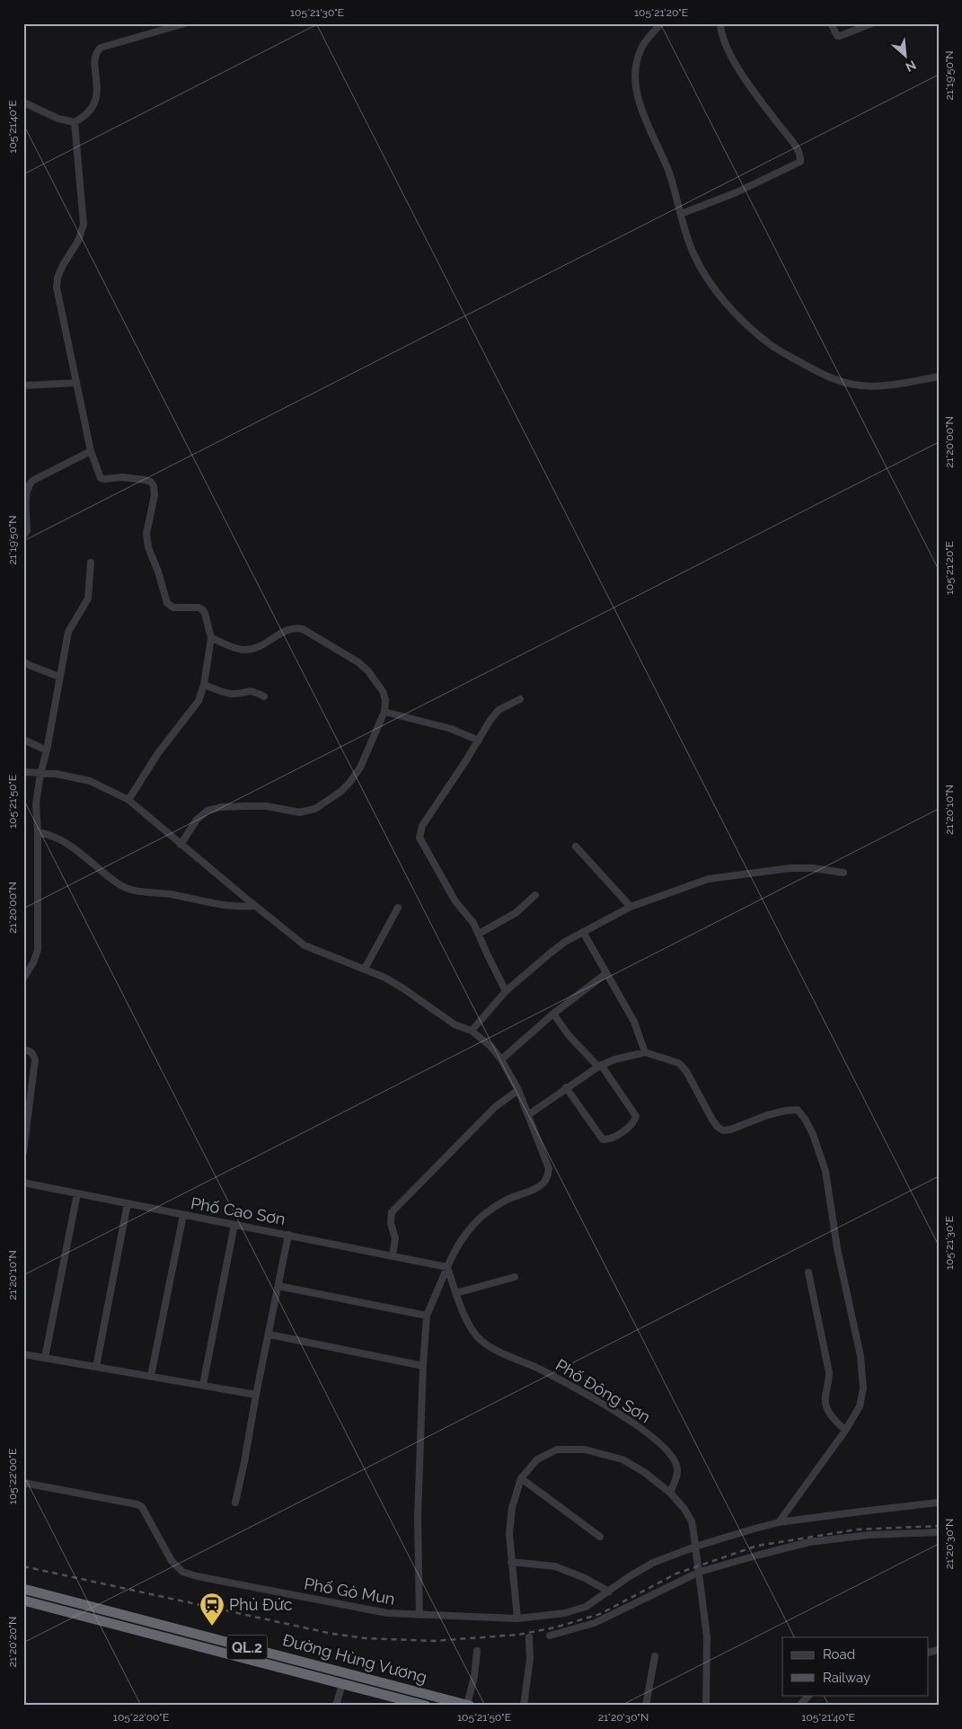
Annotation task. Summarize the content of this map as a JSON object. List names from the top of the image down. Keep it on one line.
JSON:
{"streets":{"highway":["QL.2","Đường Hùng Vương"],"street":["Phố Cao Sơn","Phố Đông Sơn","Phố Gò Mun"]},"crossings":[["Phố Cao Sơn","Phố Đông Sơn"]],"places":{"station":["Phủ Đức"]},"legend":["Road","Railway"],"north":"bottom right","coordinates":["105°21'30\"E","105°21'20\"E","21°19'50\"N","105°21'40\"E","21°20'00\"N","105°21'50\"E","21°20'10\"N","105°22'00\"E","21°20'30\"N","21°20'20\"N"]}
